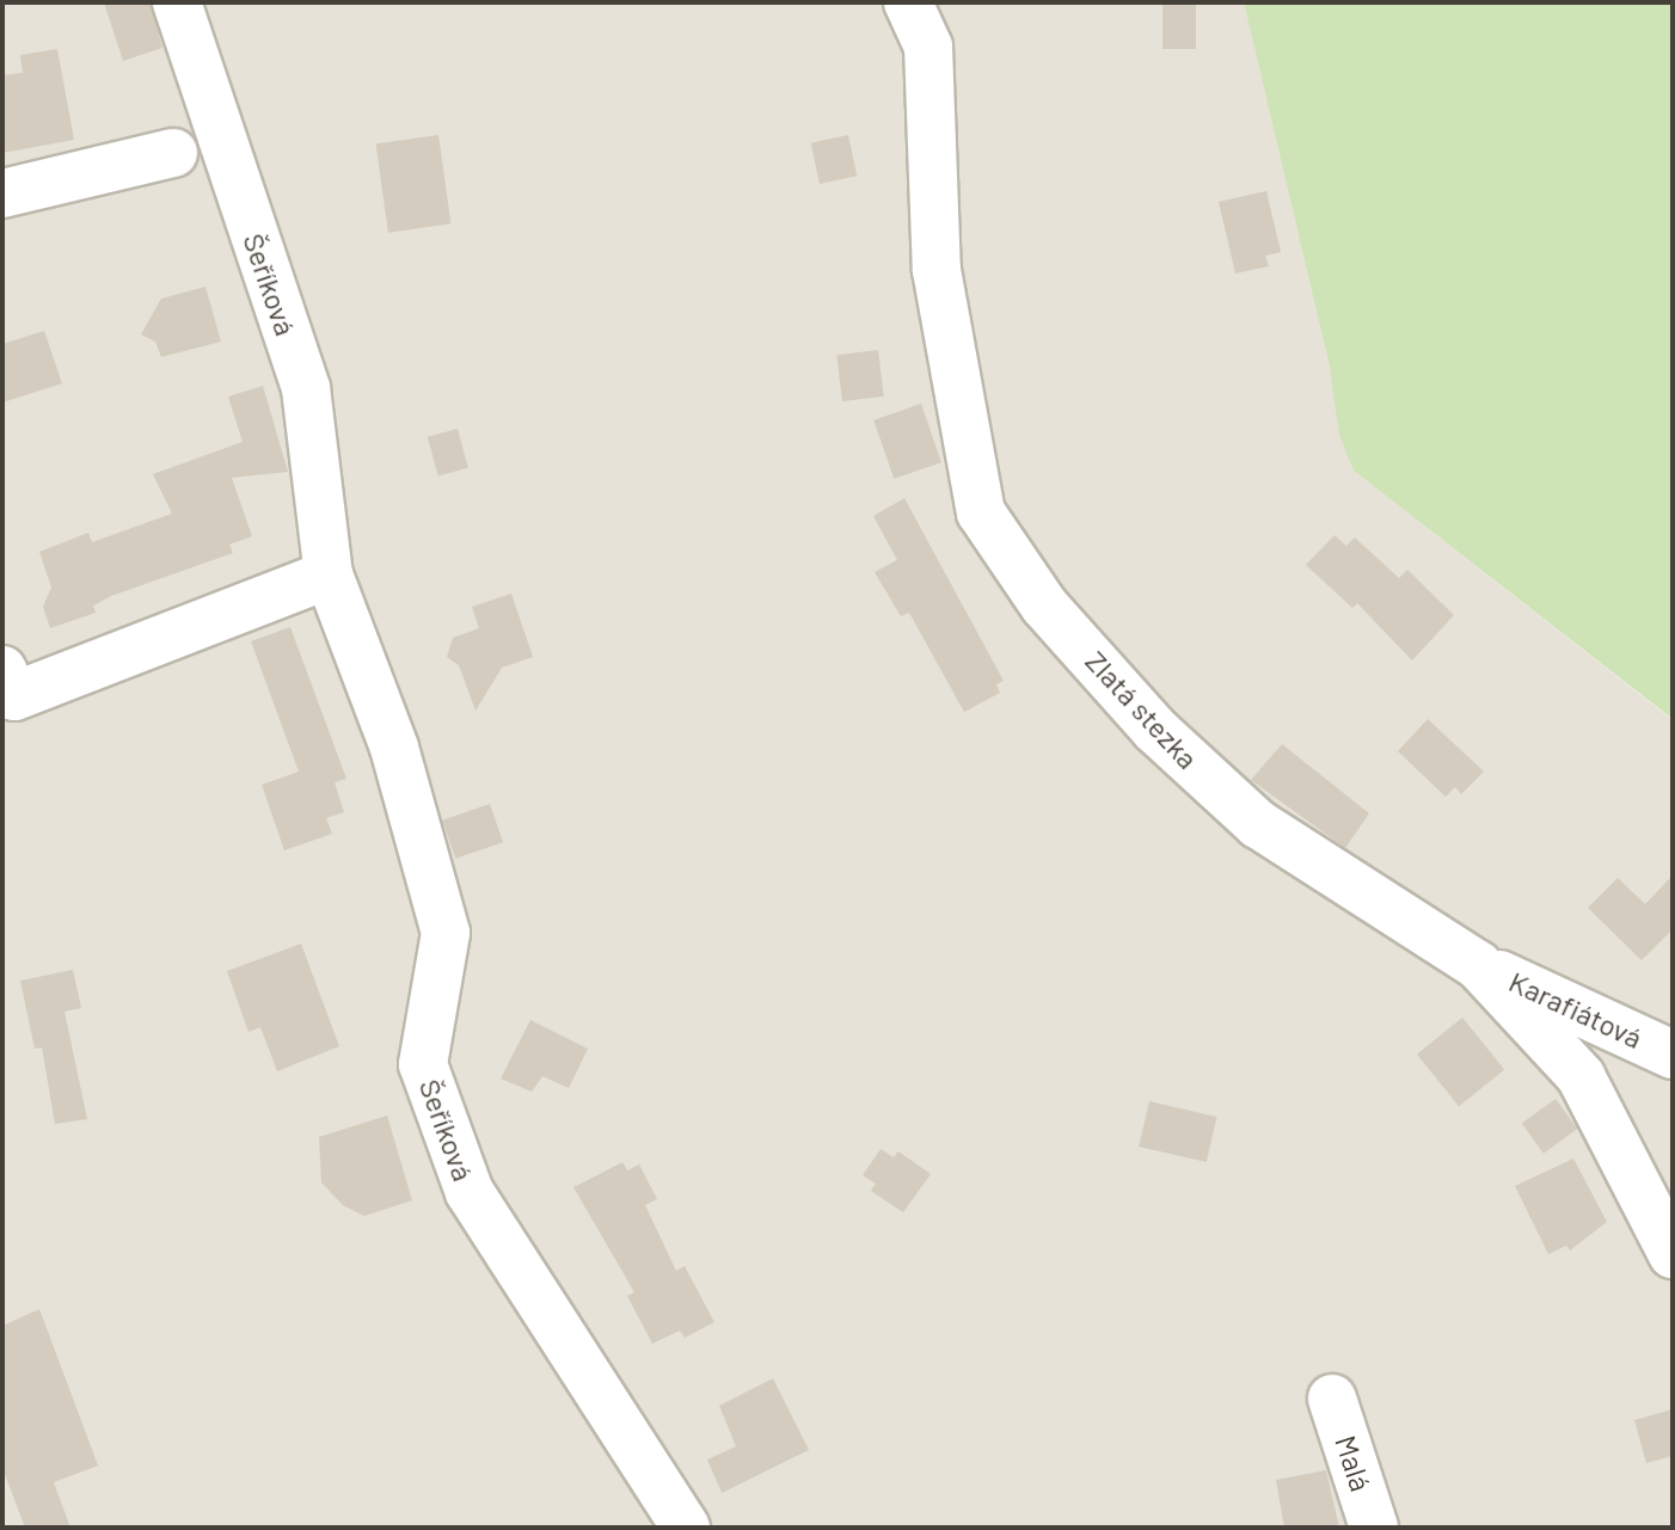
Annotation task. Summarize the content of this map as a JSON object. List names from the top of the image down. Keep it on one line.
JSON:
{"streets":{"street":["Šeříková","Zlatá stezka","Karafiátová","Malá"]},"crossings":[["Zlatá stezka","Karafiátová"]]}
